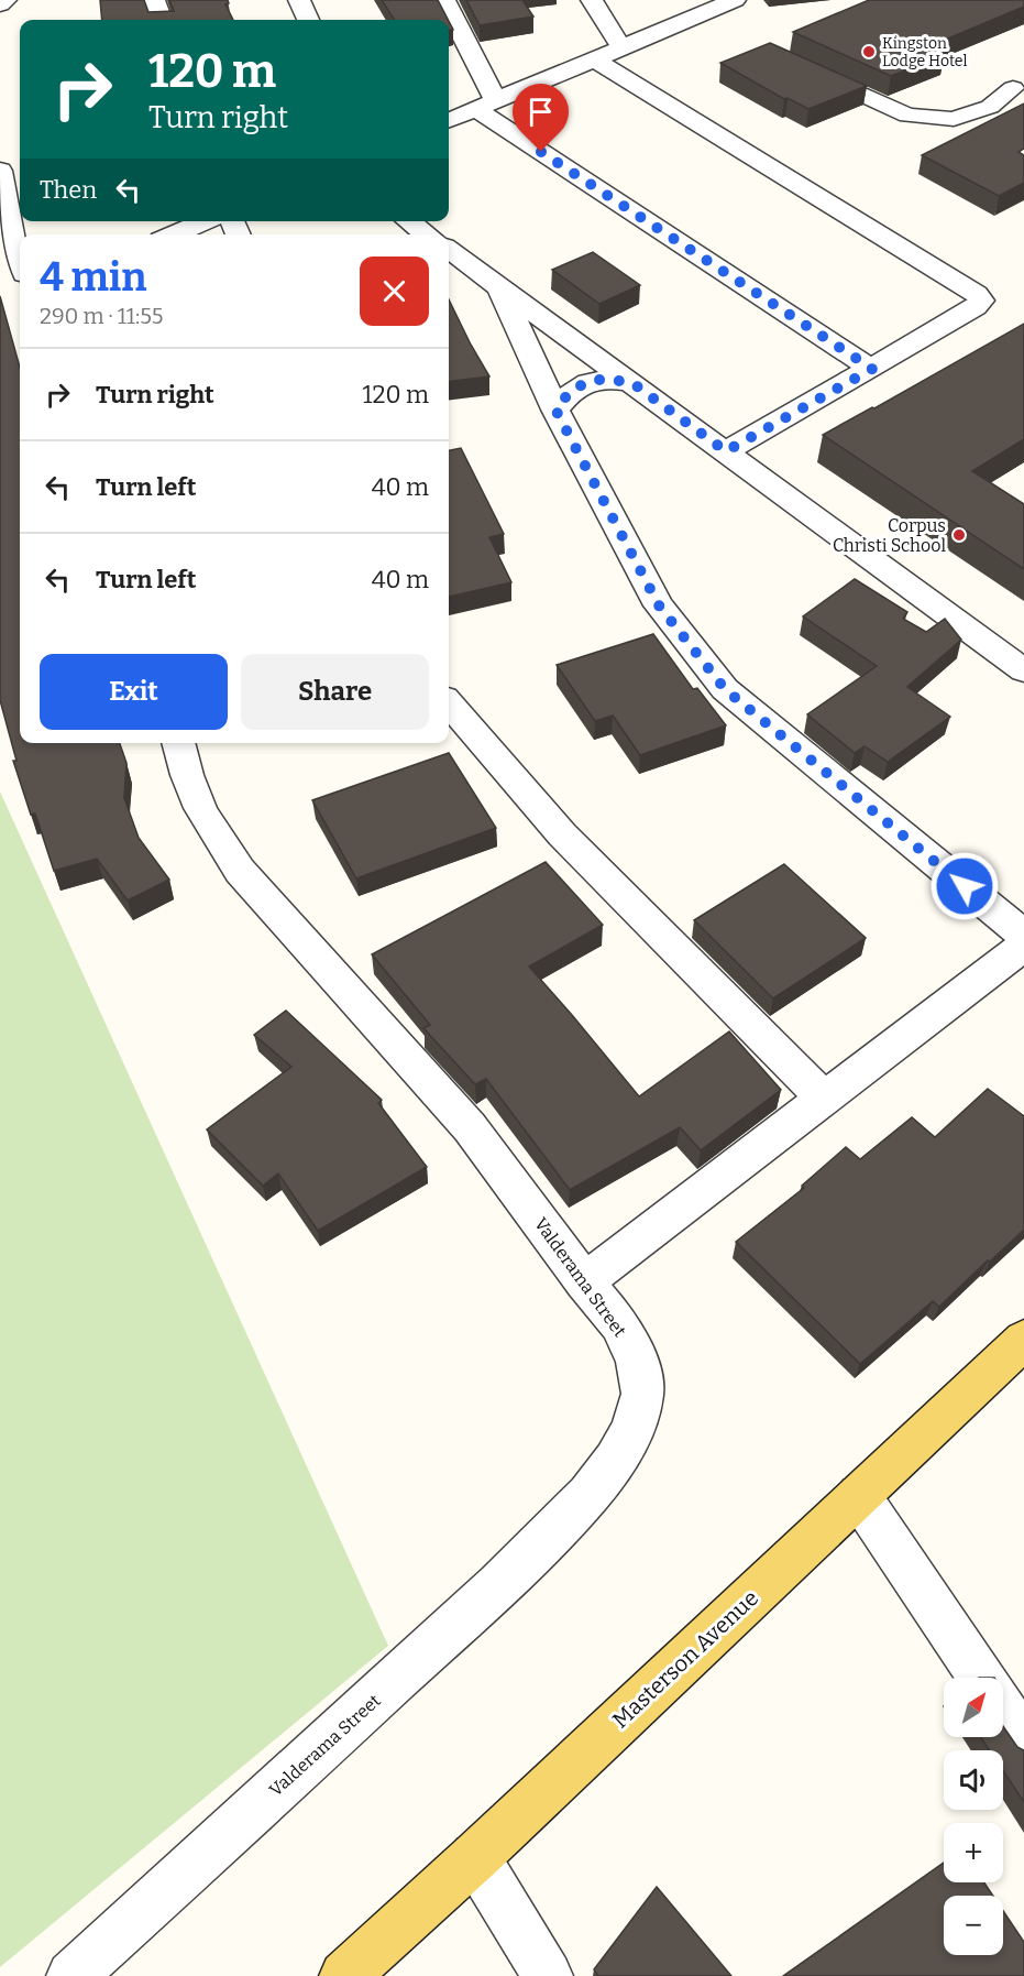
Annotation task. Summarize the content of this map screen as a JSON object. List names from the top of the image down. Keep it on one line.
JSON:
{"streets":{"main road":["Masterson Avenue"],"street":["Valderama Street"]},"places":["Kingston Lodge Hotel","Corpus Christi School"],"north":"top right","page":{"turn":["120 m","Turn right"],"then":"Then","heading":["4 min","290 m · 11:55"],"list":[{"name":"Turn right","value":"120 m"},{"name":"Turn left","value":"40 m"},{"name":"Turn left","value":"40 m"}],"buttons":["Exit","Share"],"map_buttons":["+","−"]}}
